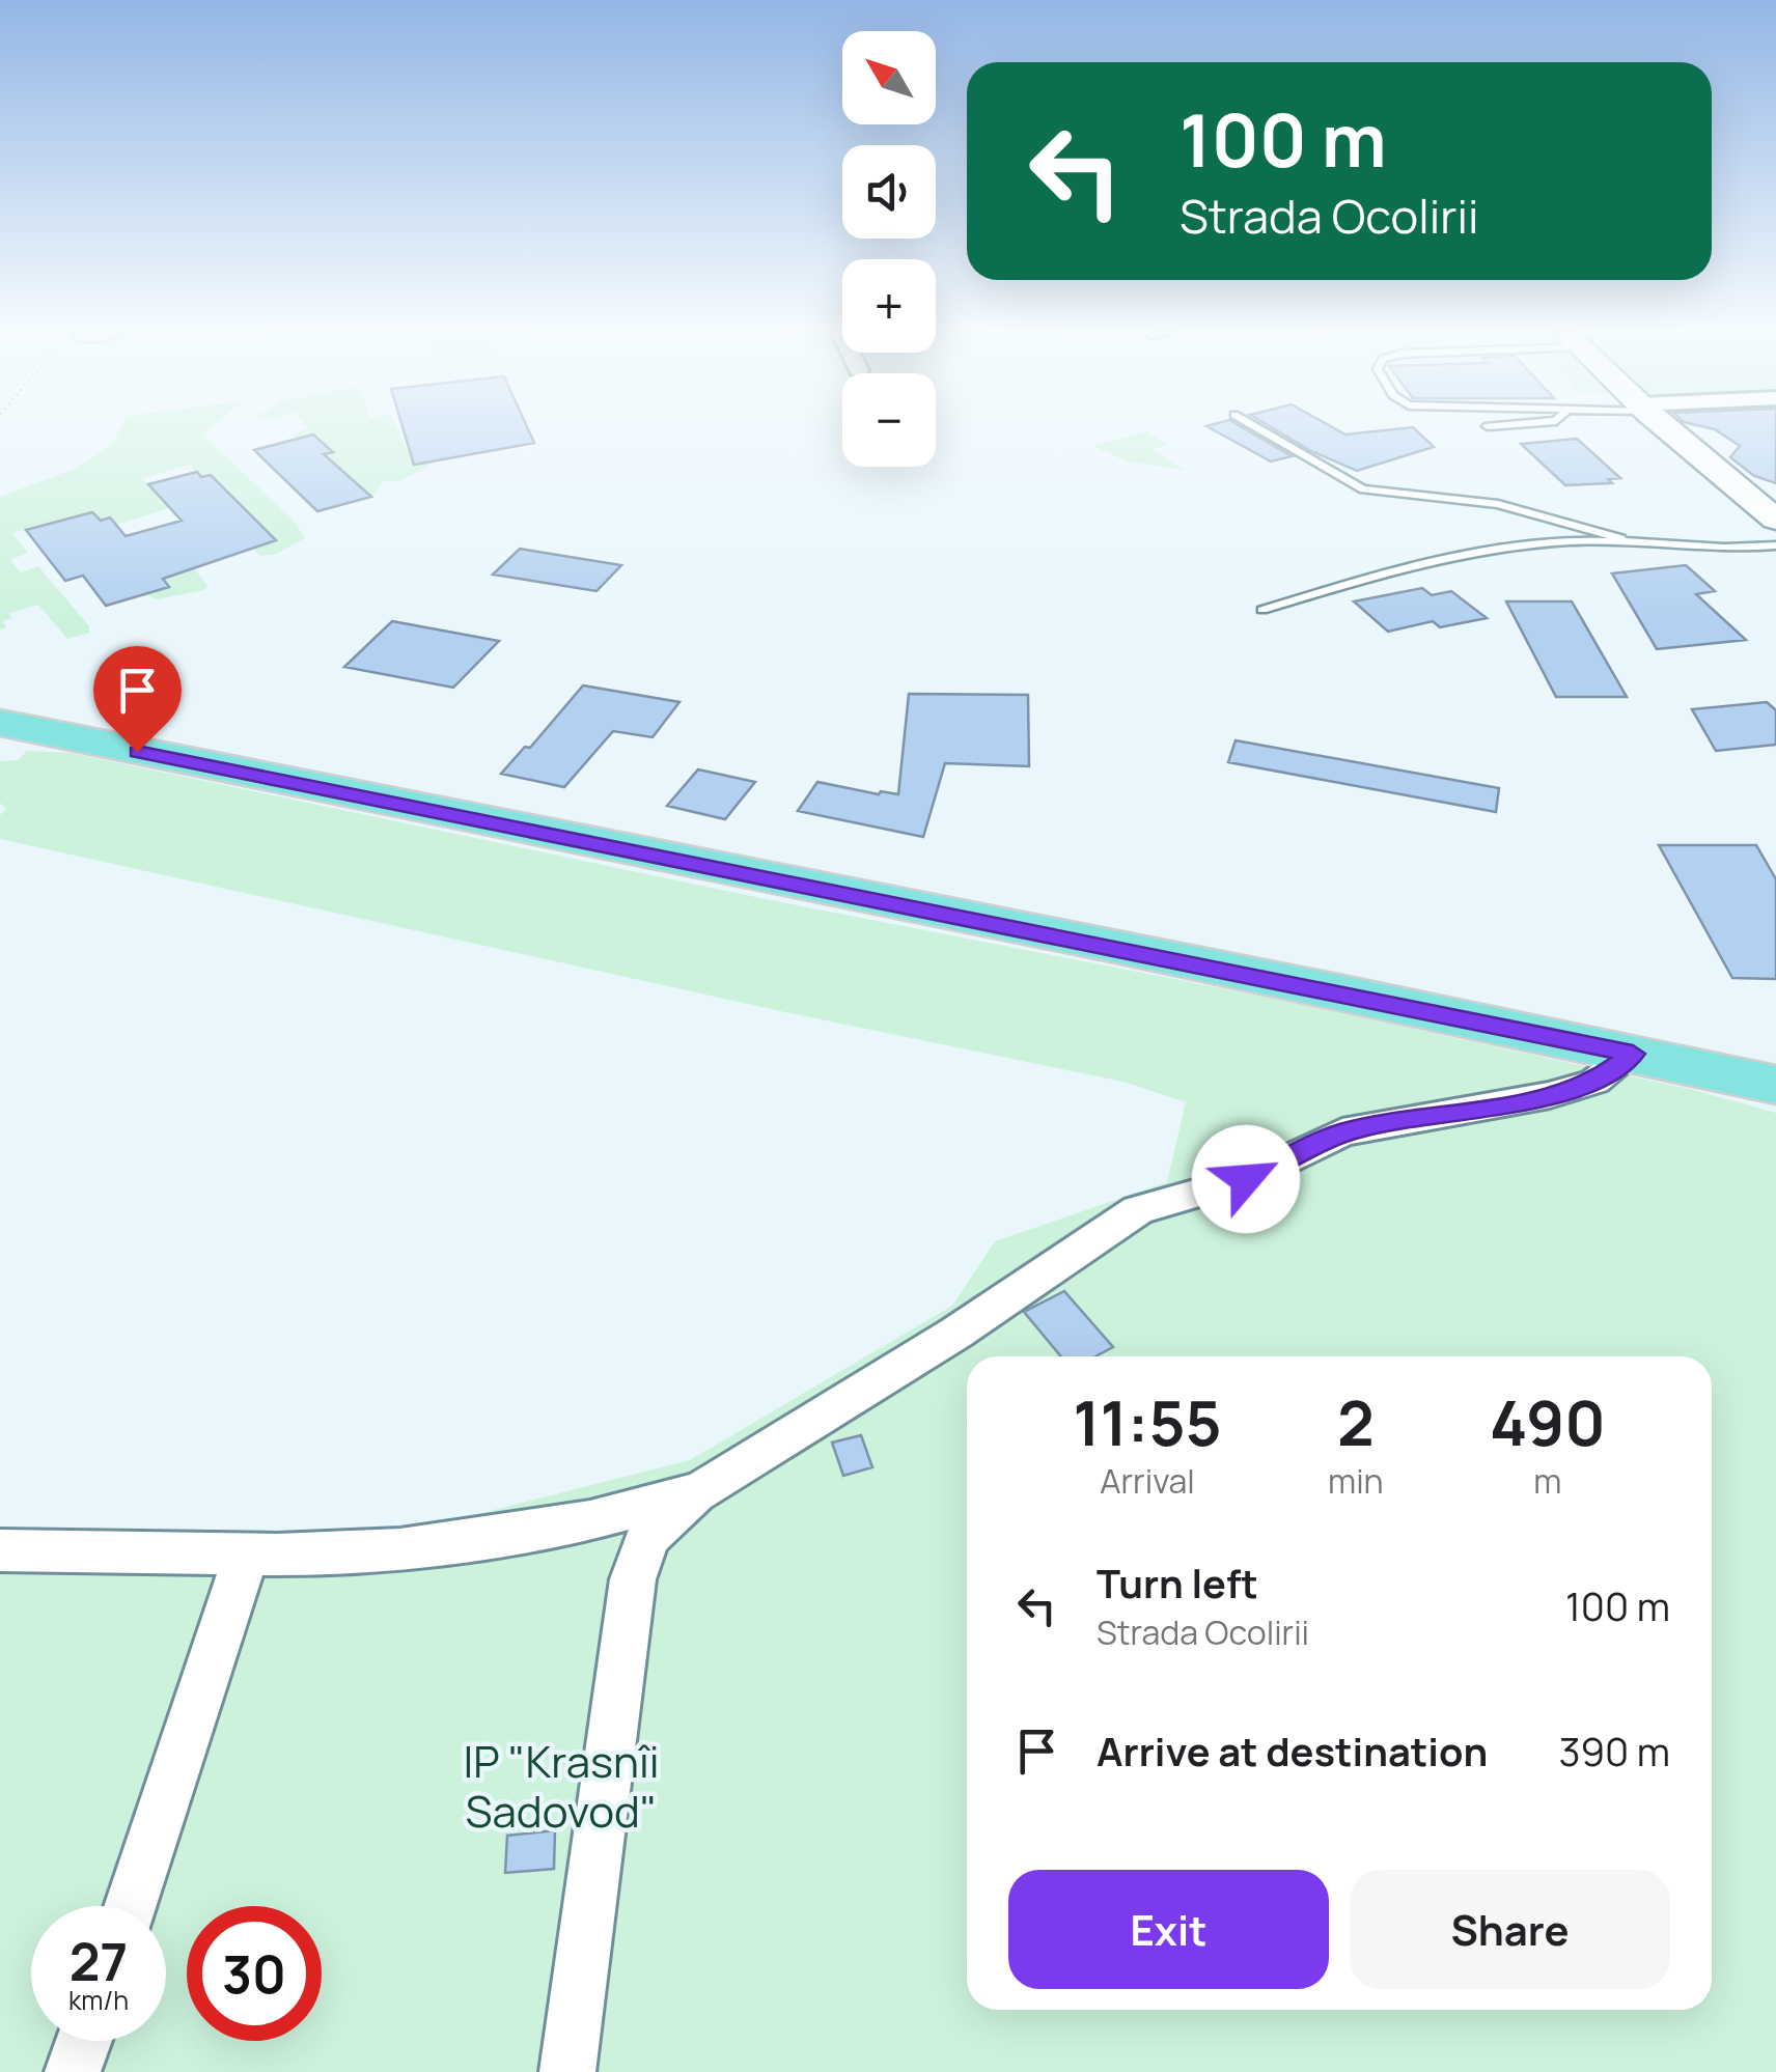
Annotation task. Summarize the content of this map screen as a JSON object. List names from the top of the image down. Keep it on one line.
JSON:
{"parks":["IP \"Krasnîi Sadovod\""],"north":"top left","page":{"map_buttons":["+","−"],"turn":["100 m","Strada Ocolirii"],"eta":["11:55","Arrival","2","min","490","m"],"list":[{"name":"Turn left","note":"Strada Ocolirii","value":"100 m"},{"name":"Arrive at destination","value":"390 m"}],"buttons":["Exit","Share"],"speed":"27 km/h","limit":"30"}}
